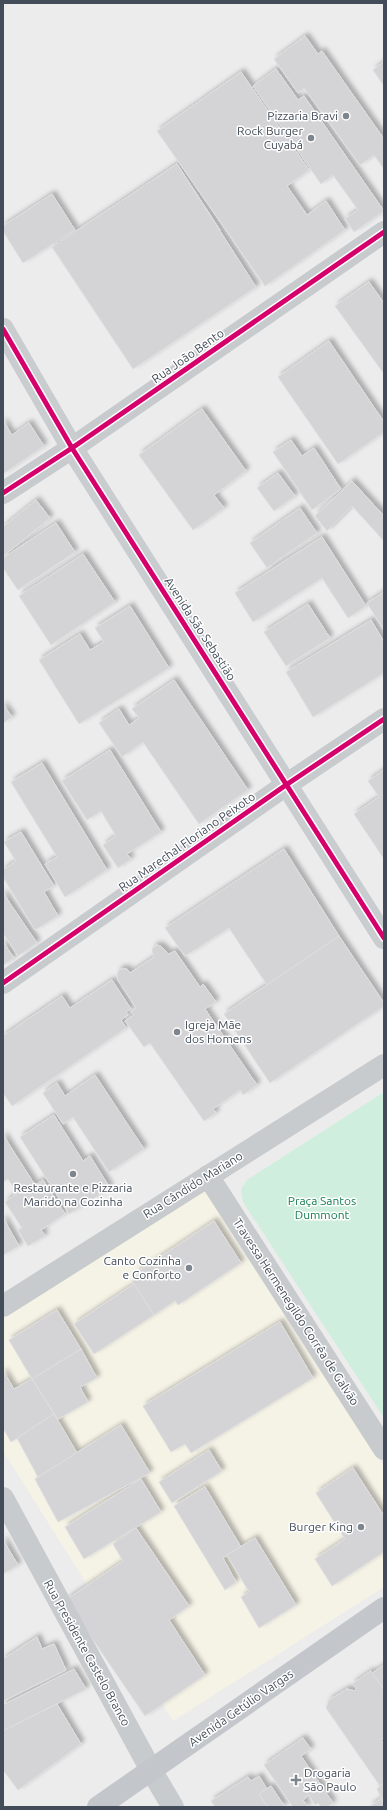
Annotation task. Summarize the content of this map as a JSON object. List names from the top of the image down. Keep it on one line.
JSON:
{"streets":{"main road":["Avenida Getúlio Vargas"],"street":["Rua João Bento","Avenida São Sebastião","Rua Marechal Floriano Peixoto","Rua Cândido Mariano","Travessa Hermenegildo Corrêa de Galvão","Rua Presidente Castelo Branco"]},"crossings":[["Rua João Bento","Avenida São Sebastião"],["Avenida São Sebastião","Rua Marechal Floriano Peixoto"],["Rua Cândido Mariano","Travessa Hermenegildo Corrêa de Galvão"],["Rua Presidente Castelo Branco","Avenida Getúlio Vargas"]],"parks":["Praça Santos Dummont"],"places":{"other":["Pizzaria Bravi","Rock Burger Cuyabá","Igreja Mãe dos Homens","Restaurante e Pizzaria Marido na Cozinha","Canto Cozinha e Conforto","Burger King"],"health":["Drogaria São Paulo"]}}
